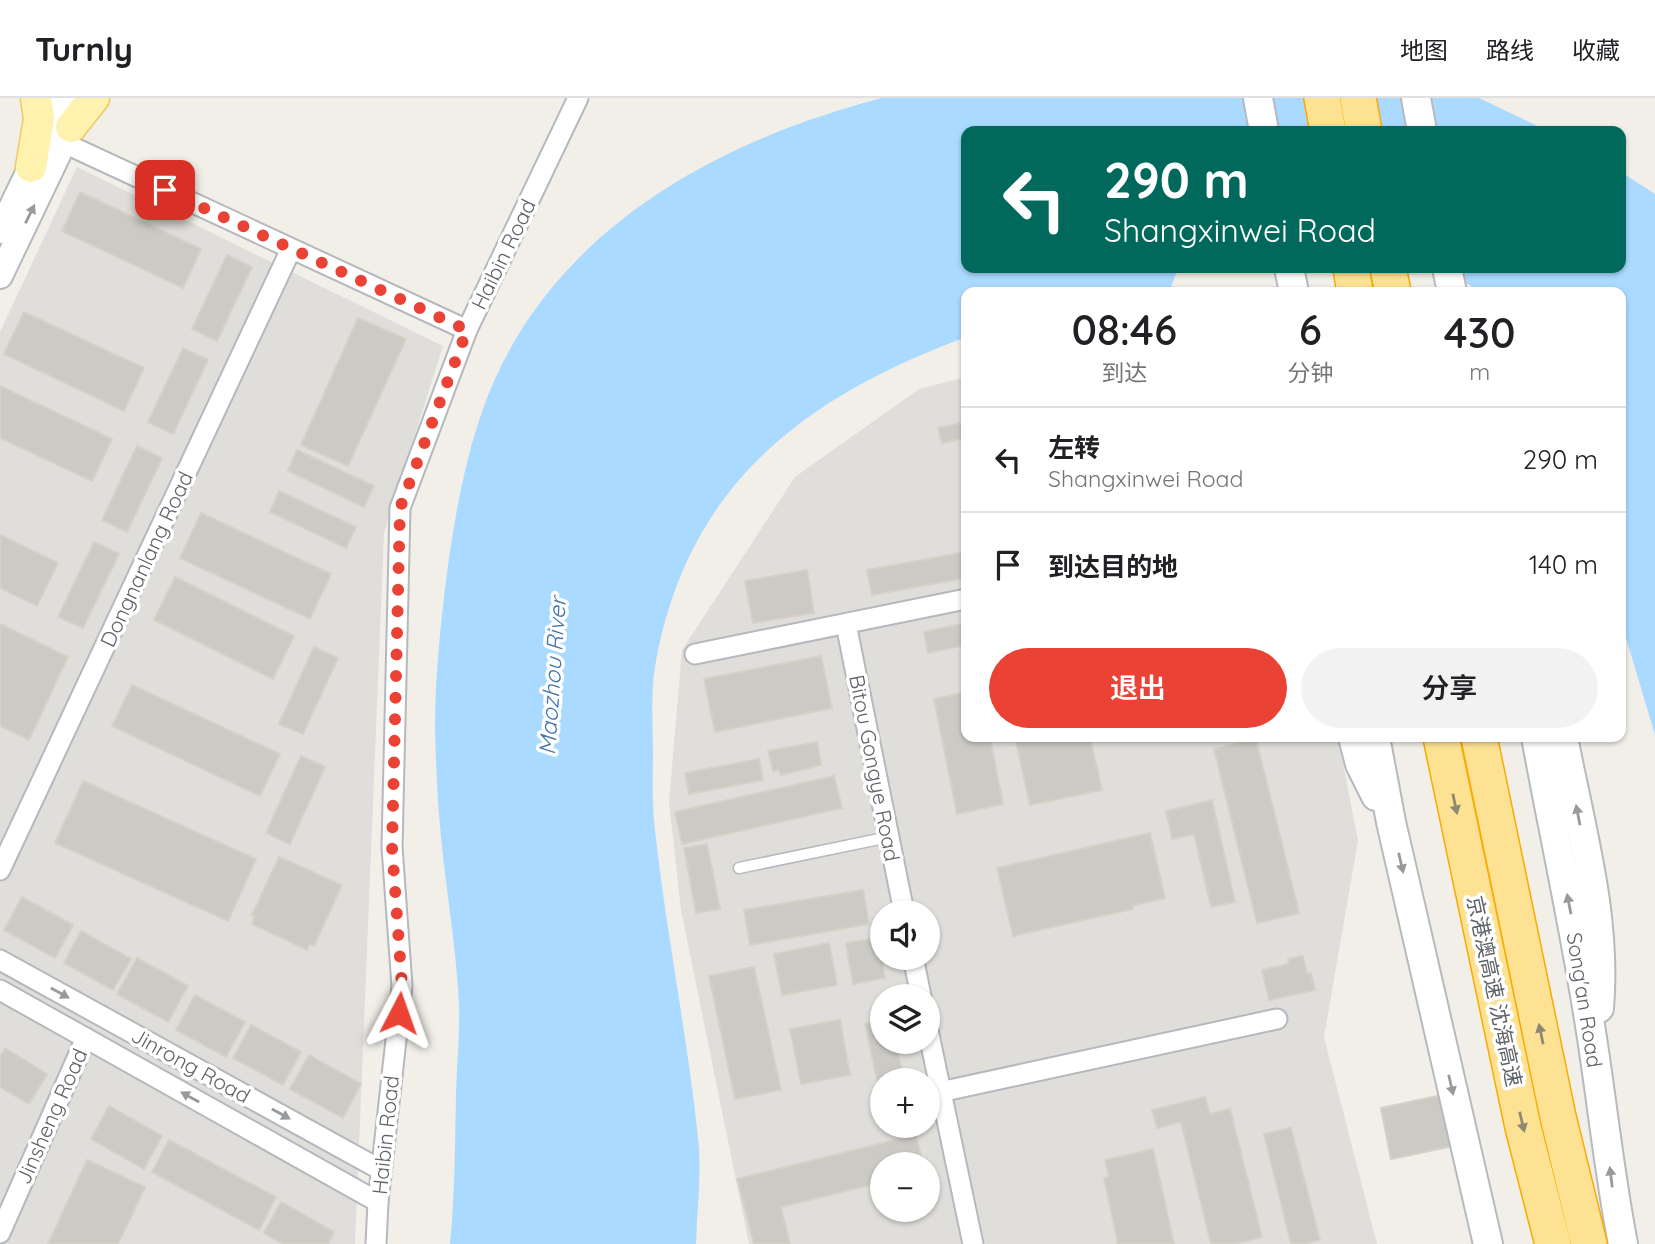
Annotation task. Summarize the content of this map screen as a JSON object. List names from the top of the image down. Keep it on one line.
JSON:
{"streets":{"highway":["京港澳高速 沈海高速"],"main road":["Song'an Road"],"street":["Haibin Road","Dongnanlang Road","Bitou Gongye Road","Jinrong Road","Jinsheng Road"]},"crossings":[["Haibin Road","Jinrong Road"],["Jinrong Road","Jinsheng Road"]],"water":["Maozhou River"],"page":{"header":"Turnly","nav":["地图","路线","收藏"],"turn":["290 m","Shangxinwei Road"],"eta":["08:46","到达","6","分钟","430","m"],"list":[{"name":"左转","note":"Shangxinwei Road","value":"290 m"},{"name":"到达目的地","value":"140 m"}],"buttons":["退出","分享"],"map_buttons":["+","−"]}}
